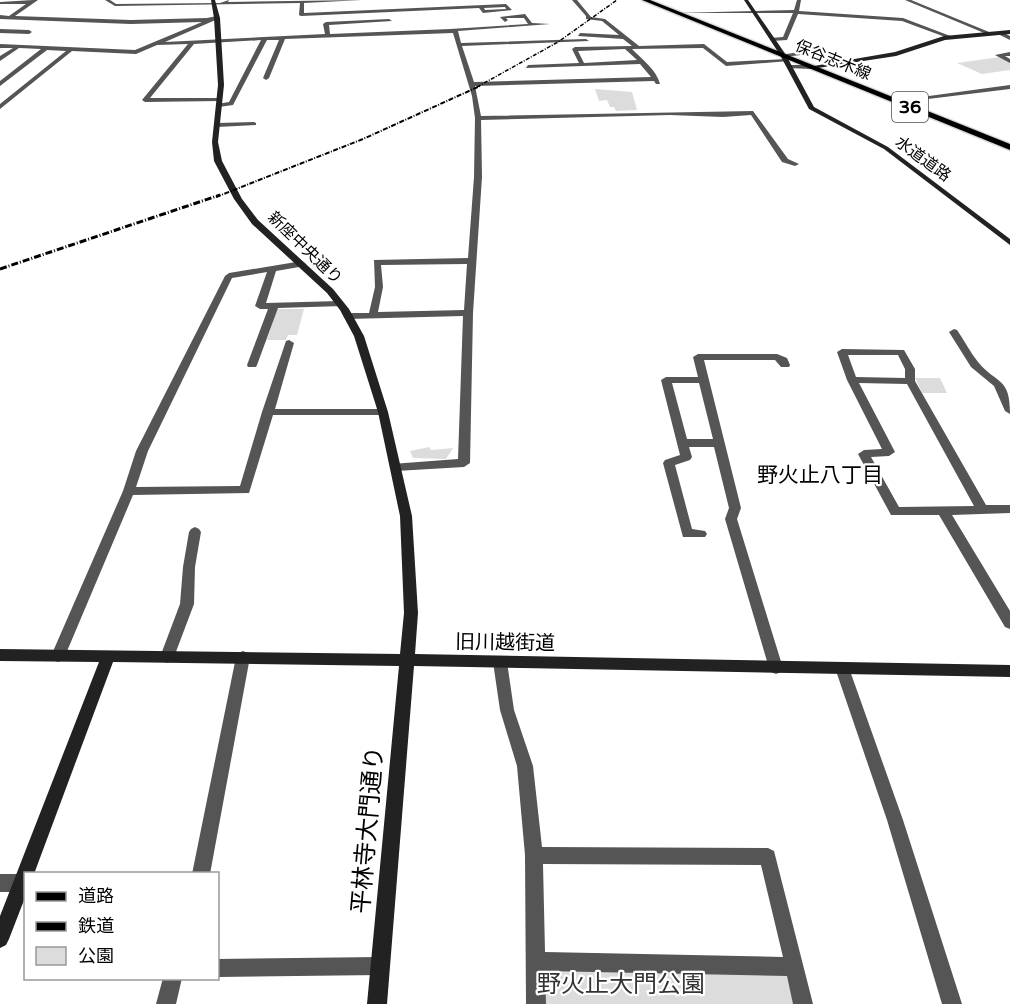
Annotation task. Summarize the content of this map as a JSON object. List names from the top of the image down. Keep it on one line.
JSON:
{"streets":{"main road":["保谷志木線","36"],"street":["水道道路","新座中央通り","旧川越街道","平林寺大門通り"]},"crossings":[["保谷志木線","水道道路"],["新座中央通り","旧川越街道"],["新座中央通り","平林寺大門通り"],["旧川越街道","平林寺大門通り"]],"districts":["野火止八丁目"],"parks":["野火止大門公園"],"legend":["道路","鉄道","公園"]}
